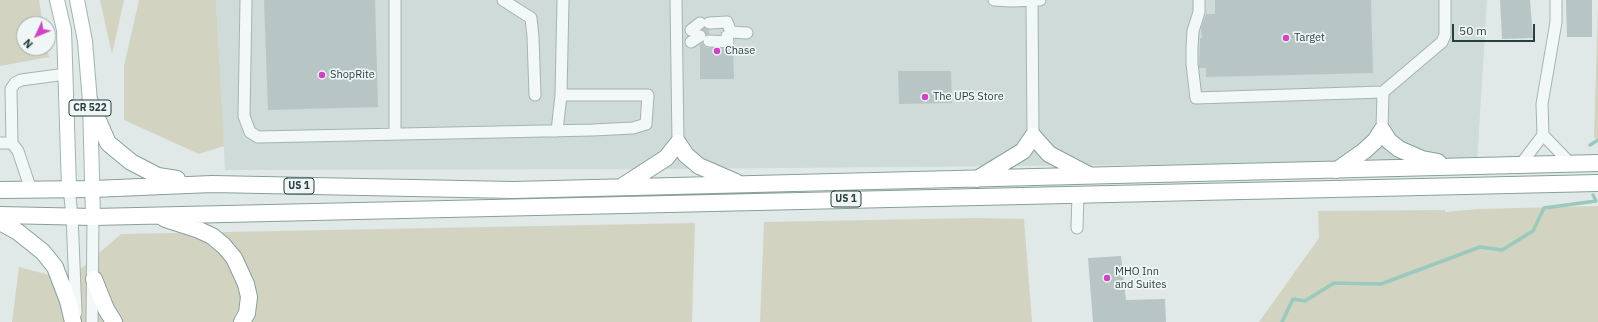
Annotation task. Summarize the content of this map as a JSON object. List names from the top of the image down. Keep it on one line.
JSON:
{"streets":{"highway":["US 1"],"main road":["CR 522"]},"crossings":[["CR 522","US 1"]],"places":["Target","Chase","ShopRite","The UPS Store","MHO Inn and Suites"],"scale_bar":"50 m","north":"bottom left"}
